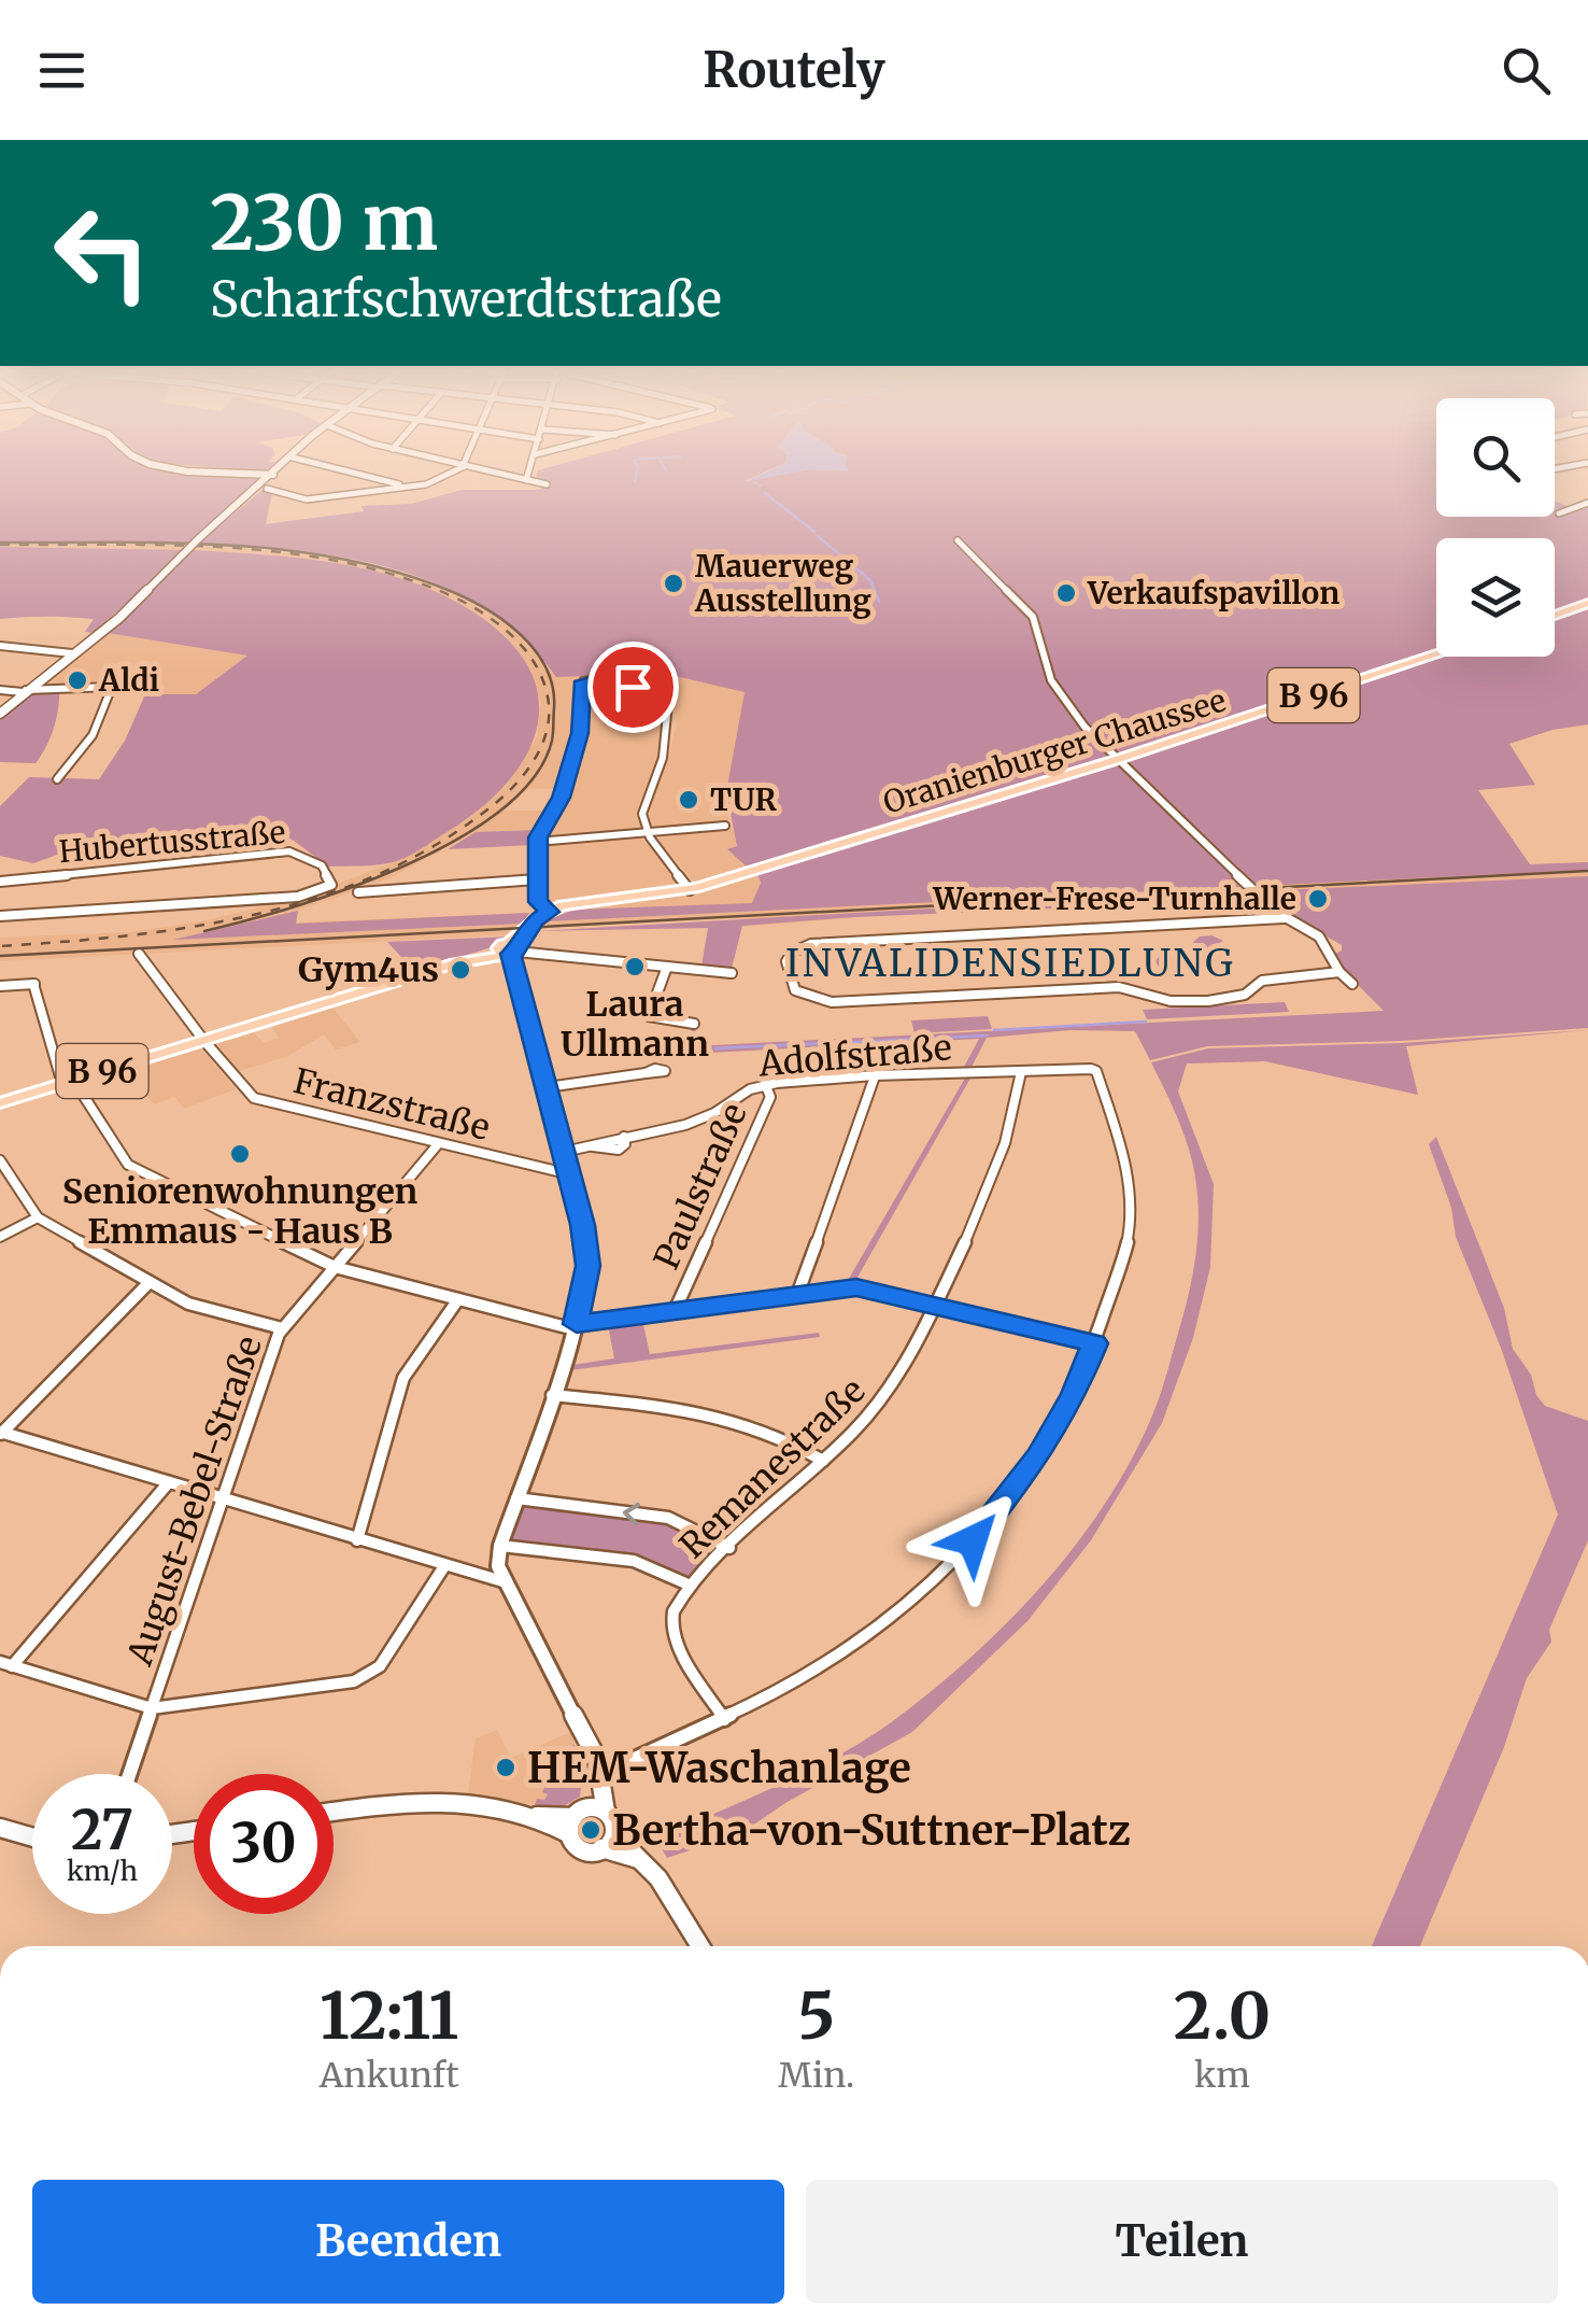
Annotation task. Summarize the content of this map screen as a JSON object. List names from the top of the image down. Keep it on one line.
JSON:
{"streets":{"main road":["B 96","Oranienburger Chaussee"],"street":["Hubertusstraße","Adolfstraße","Franzstraße","Paulstraße","Remanestraße","August-Bebel-Straße"]},"crossings":[["B 96","Oranienburger Chaussee"],["B 96","Franzstraße"],["Adolfstraße","Paulstraße"],["Adolfstraße","Remanestraße"],["Franzstraße","August-Bebel-Straße"]],"districts":["INVALIDENSIEDLUNG"],"places":["Mauerweg Ausstellung","Verkaufspavillon","Aldi","TUR","Werner-Frese-Turnhalle","Laura Ullmann","Gym4us","Seniorenwohnungen Emmaus - Haus B","HEM-Waschanlage","Bertha-von-Suttner-Platz"],"page":{"header":"Routely","turn":["230 m","Scharfschwerdtstraße"],"speed":"27 km/h","limit":"30","eta":["12:11","Ankunft","5","Min.","2.0","km"],"buttons":["Beenden","Teilen"]}}
